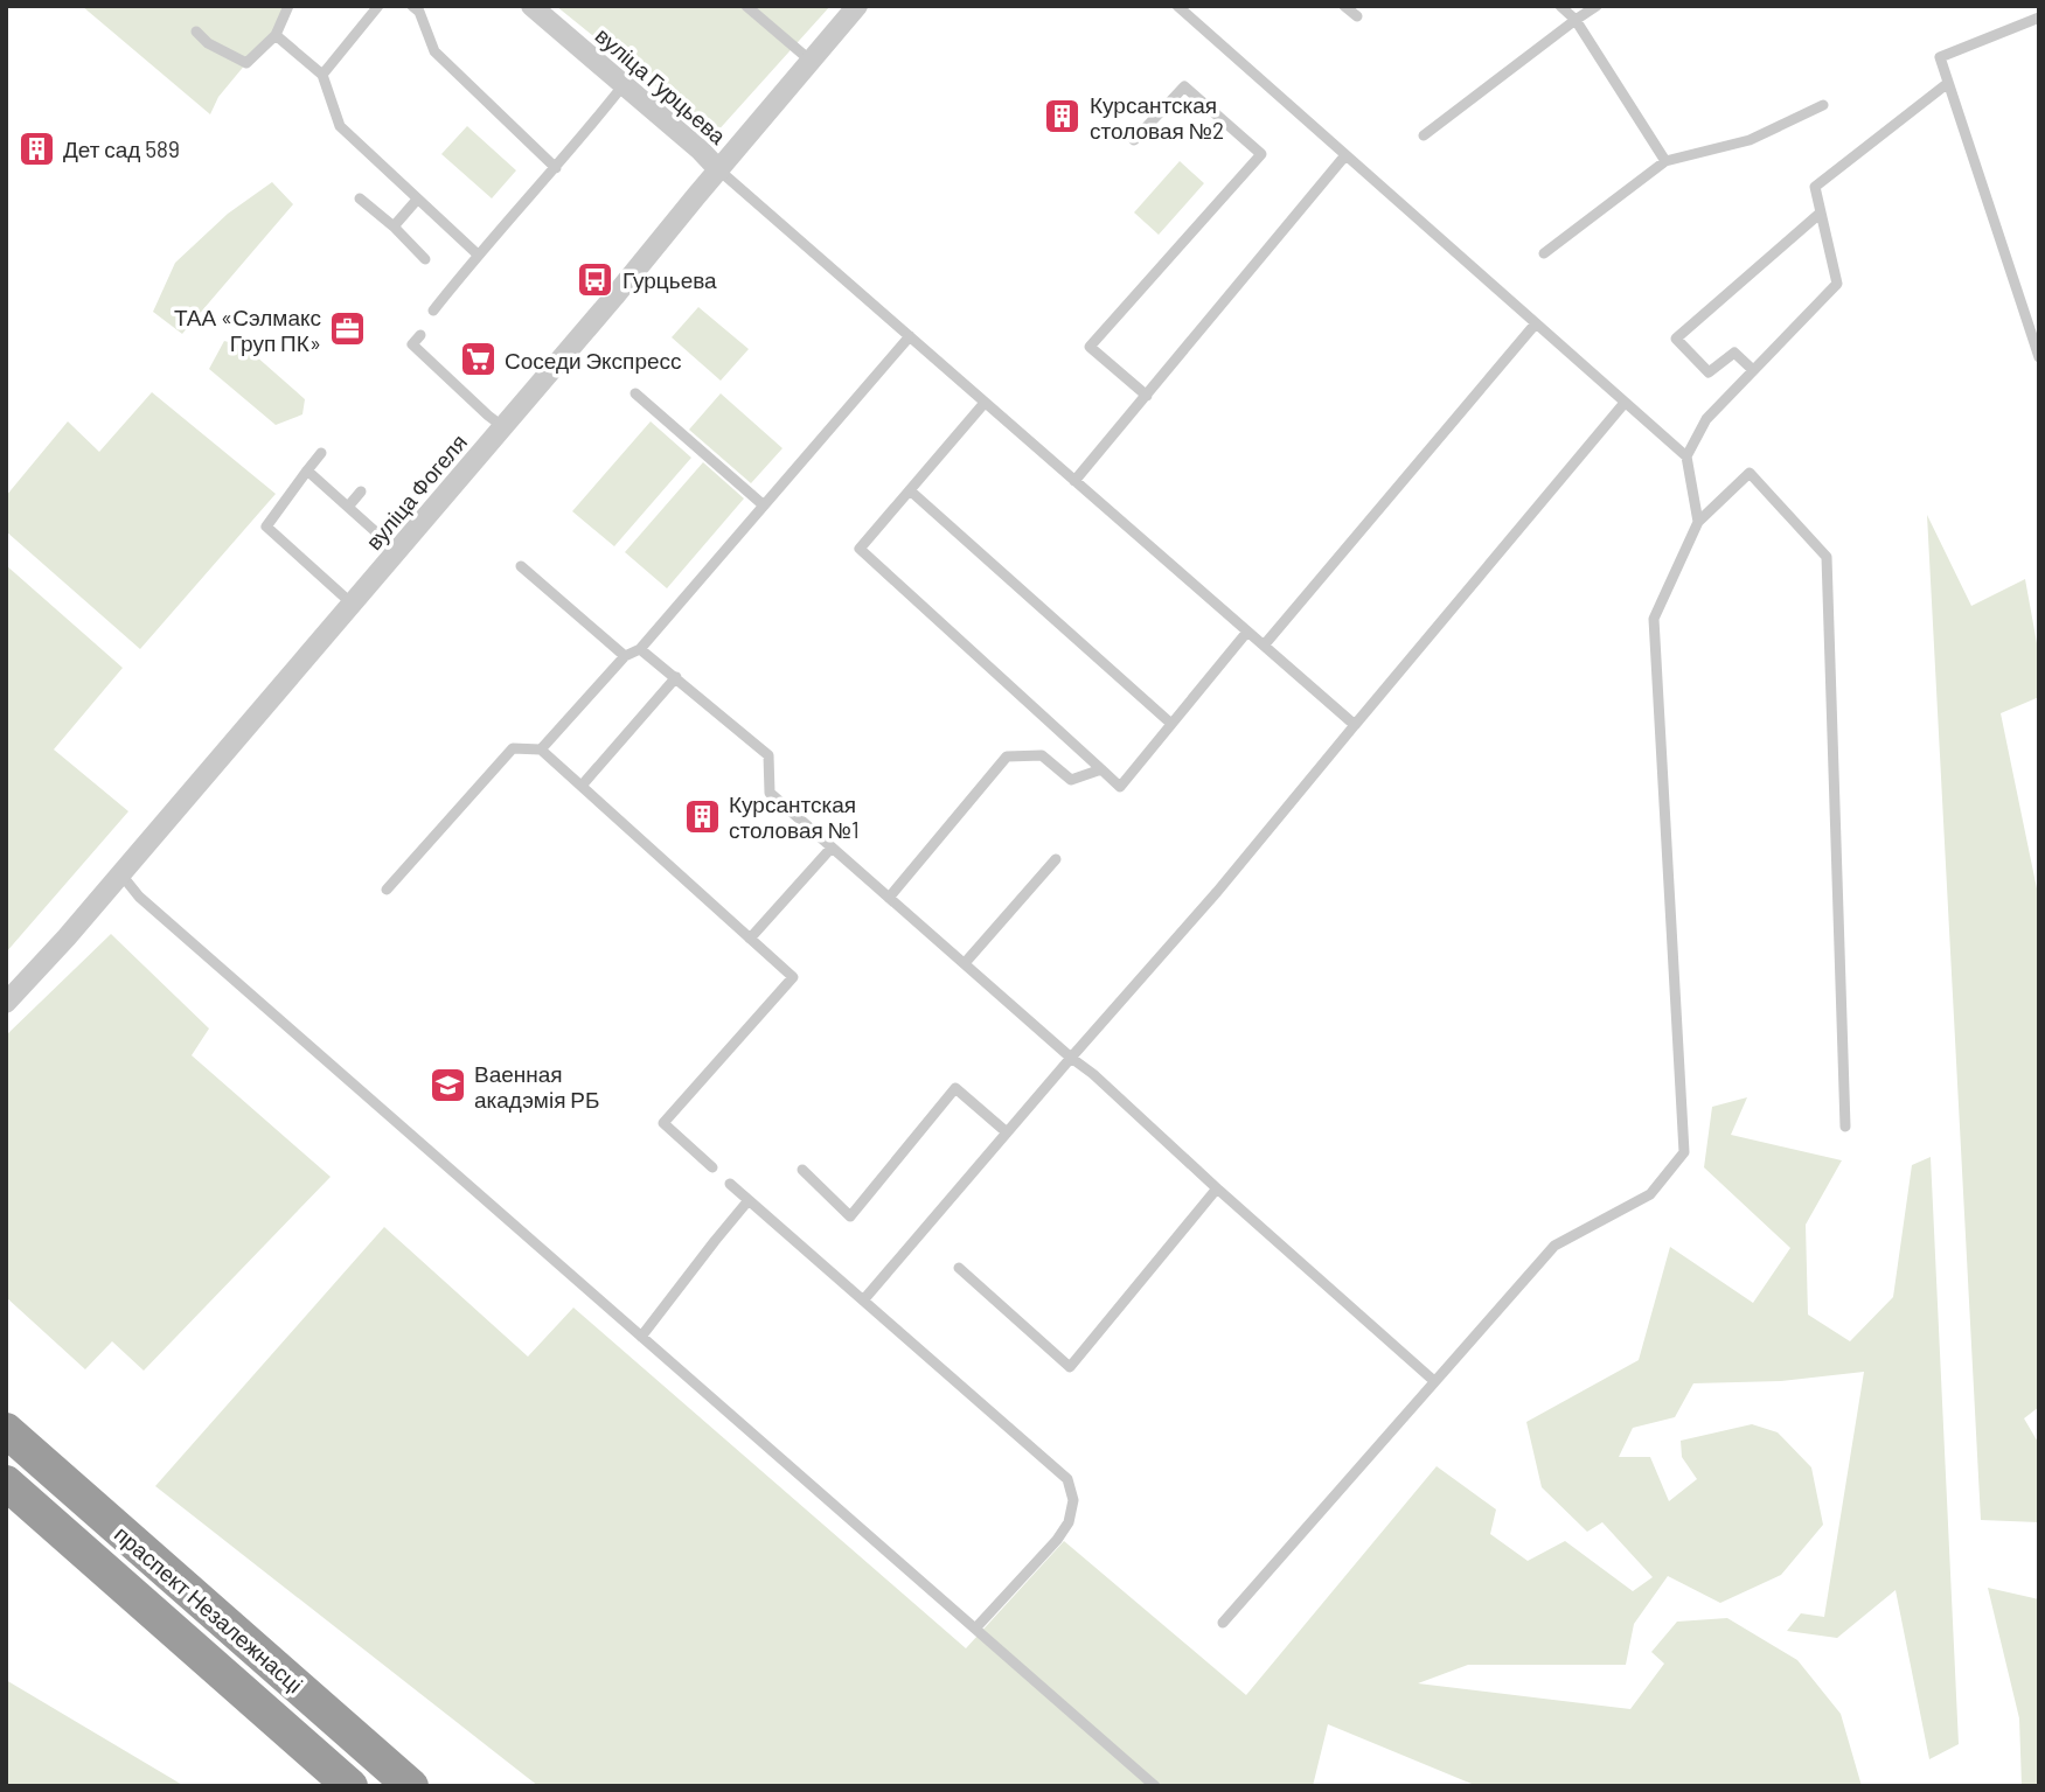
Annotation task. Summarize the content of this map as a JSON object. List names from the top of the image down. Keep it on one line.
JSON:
{"streets":{"highway":["праспект Незалежнасці"],"street":["вуліца Гурцьева","вуліца Фогеля"]},"crossings":[["вуліца Гурцьева","вуліца Фогеля"]],"places":{"building":["Курсантская столовая №2","Дет сад 589","Курсантская столовая №1"],"bus stop":["Гурцьева"],"office":["ТАА «Сэлмакс Груп ПК»"],"supermarket":["Соседи Экспресс"],"school or university":["Ваенная акадэмія РБ"]}}
